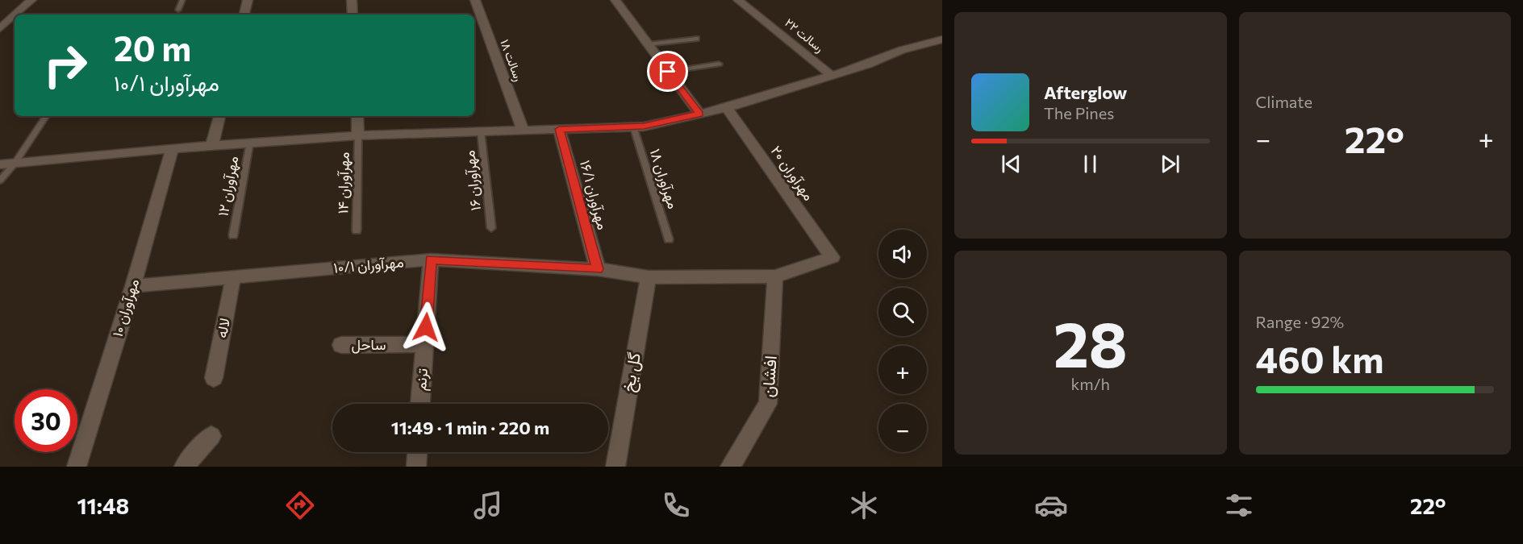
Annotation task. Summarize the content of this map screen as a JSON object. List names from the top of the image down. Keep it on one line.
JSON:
{"streets":{"street":["رسالت ۲۲","رسالت ۱۸","مهرآوران ۲۰","مهرآوران ۱۶/۱","مهرآوران ۱۰/۱","مهرآوران ۱۰","لاله","ساحل","گل یخ","افشان","ترنم"],"lane":["مهرآوران ۱۸","مهرآوران ۱۶","۱۴ مهرآوران","مهرآوران ۱۲"]},"crossings":[["مهرآوران ۲۰","مهرآوران ۱۰/۱"],["مهرآوران ۱۶/۱","مهرآوران ۱۰/۱"],["مهرآوران ۱۰/۱","مهرآوران ۱۰"],["مهرآوران ۱۰/۱","لاله"],["مهرآوران ۱۰/۱","گل یخ"],["مهرآوران ۱۰/۱","افشان"],["مهرآوران ۱۰/۱","ترنم"],["ساحل","ترنم"]],"page":{"tile":["Climate",["28","km/h"],["Range · 92%","460 km"]],"turn":["20 m","مهرآوران ۱۰/۱"],"song":["Afterglow","The Pines"],"heat":["−","22°","+"],"map_buttons":["+","−"],"limit":"30","trip":"11:49 · 1 min · 220 m","tabs":["11:48","22°"]}}
